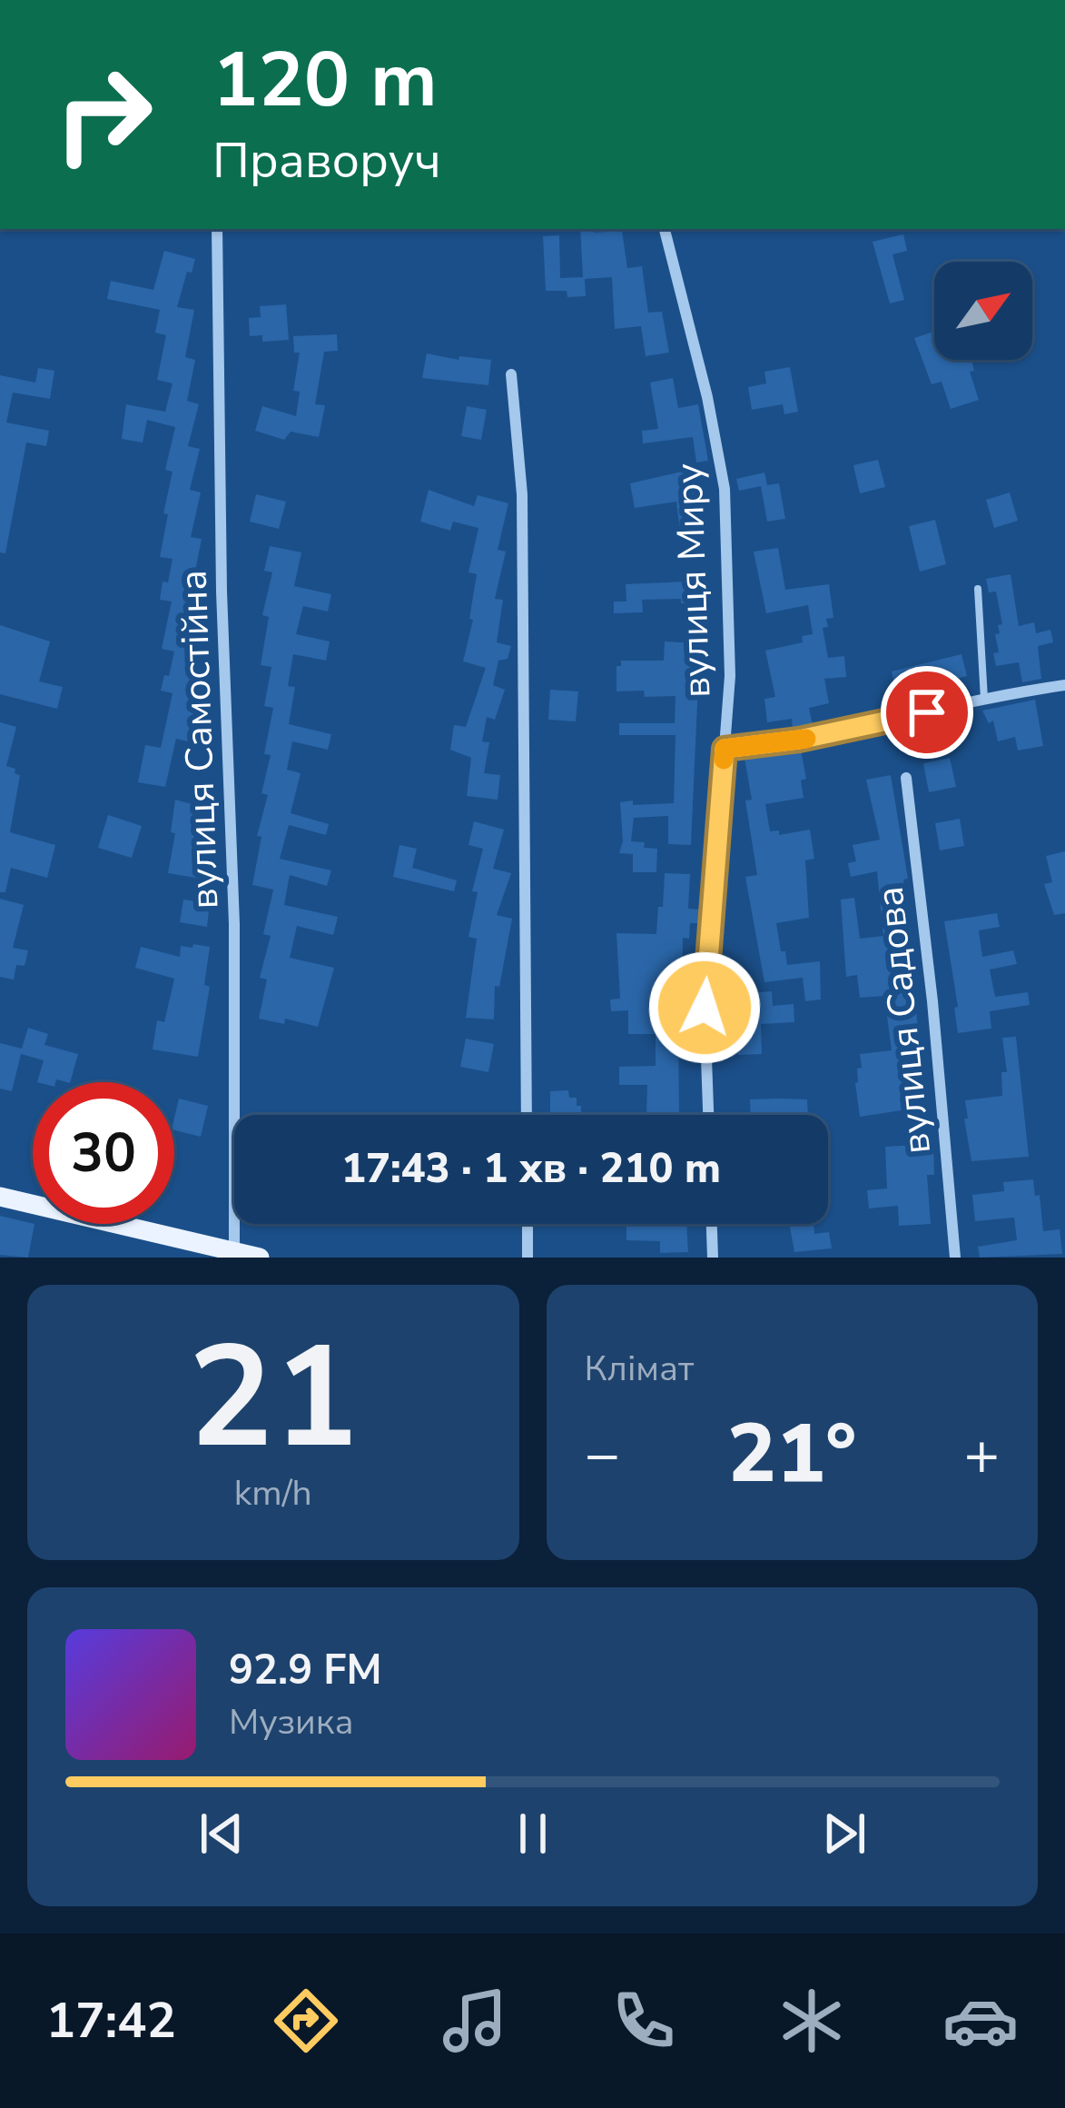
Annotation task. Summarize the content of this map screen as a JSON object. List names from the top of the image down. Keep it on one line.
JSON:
{"streets":{"street":["вулиця Миру","вулиця Самостійна","вулиця Садова"]},"north":"top right","page":{"turn":["120 m","Праворуч"],"limit":"30","trip":"17:43 · 1 хв · 210 m","tile":[["21","km/h"],"Клімат"],"heat":["−","21°","+"],"song":["92.9 FM","Музика"],"tabs":"17:42"}}
